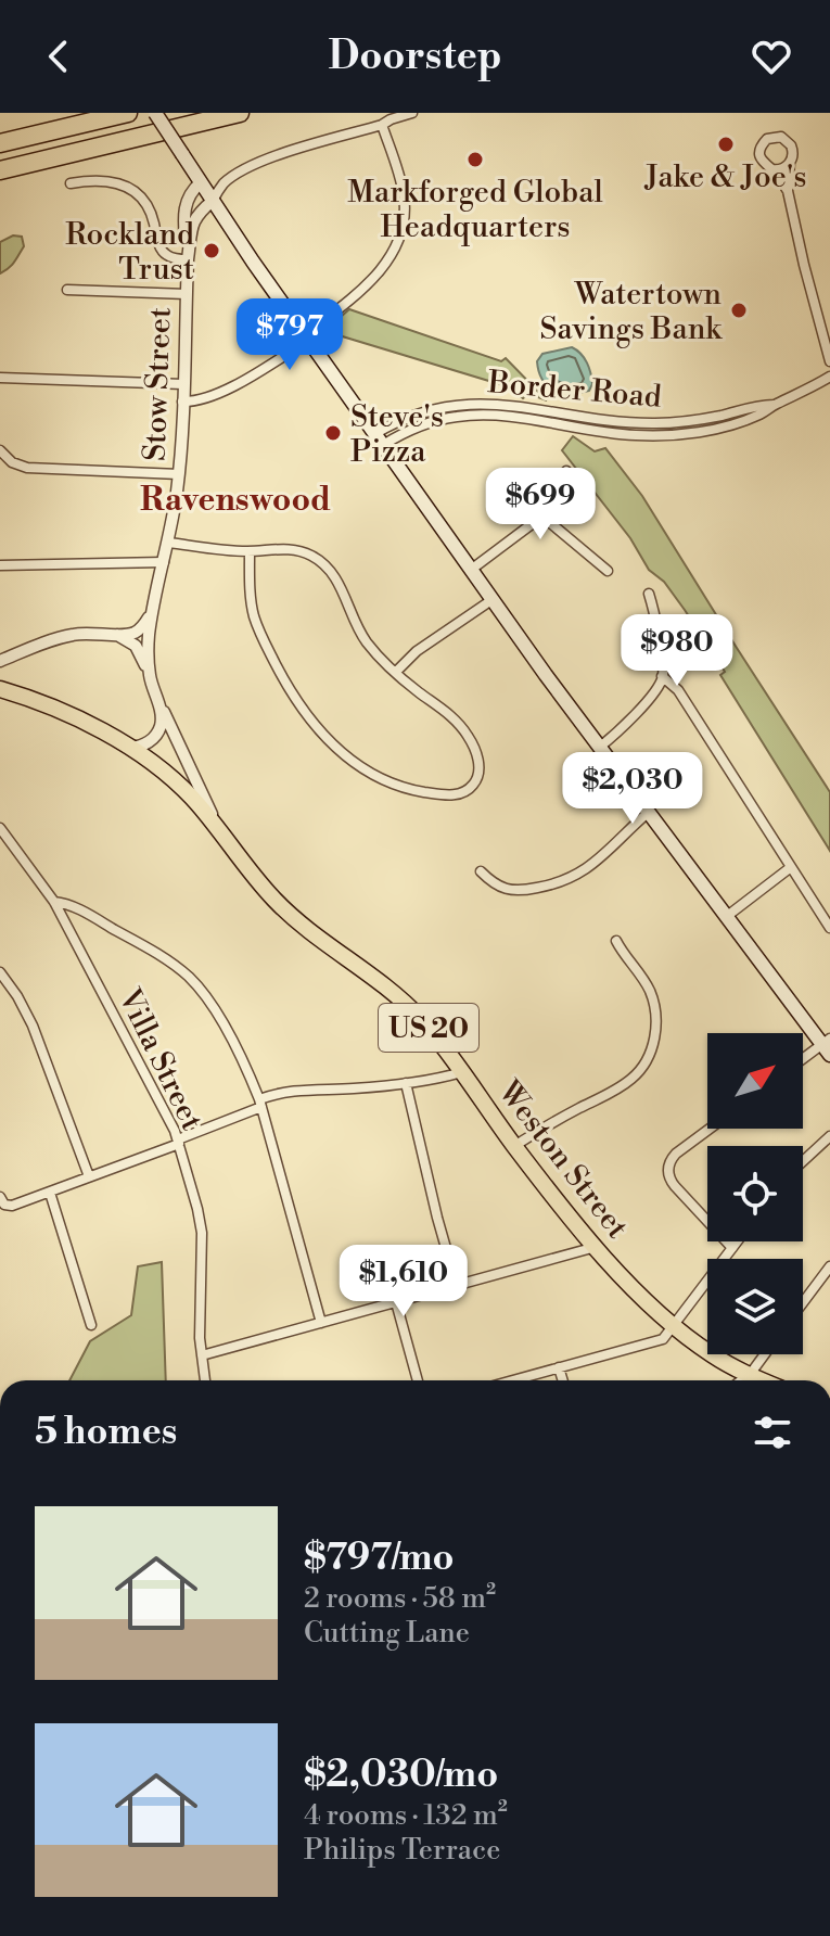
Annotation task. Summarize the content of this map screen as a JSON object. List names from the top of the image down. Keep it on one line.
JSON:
{"streets":{"main road":["US 20","Weston Street"],"street":["Stow Street","Border Road","Villa Street"]},"crossings":[["Stow Street","Weston Street"]],"districts":["Ravenswood"],"places":["Jake & Joe's","Markforged Global Headquarters","Rockland Trust","Watertown Savings Bank","Steve's Pizza"],"north":"top right","page":{"header":"Doorstep","price":["$797","$699","$980","$2,030","$1,610"],"heading":"5 homes","list":[{"name":"$797/mo","note":"2 rooms · 58 m² · Cutting Lane"},{"name":"$2,030/mo","note":"4 rooms · 132 m² · Philips Terrace"}]}}
